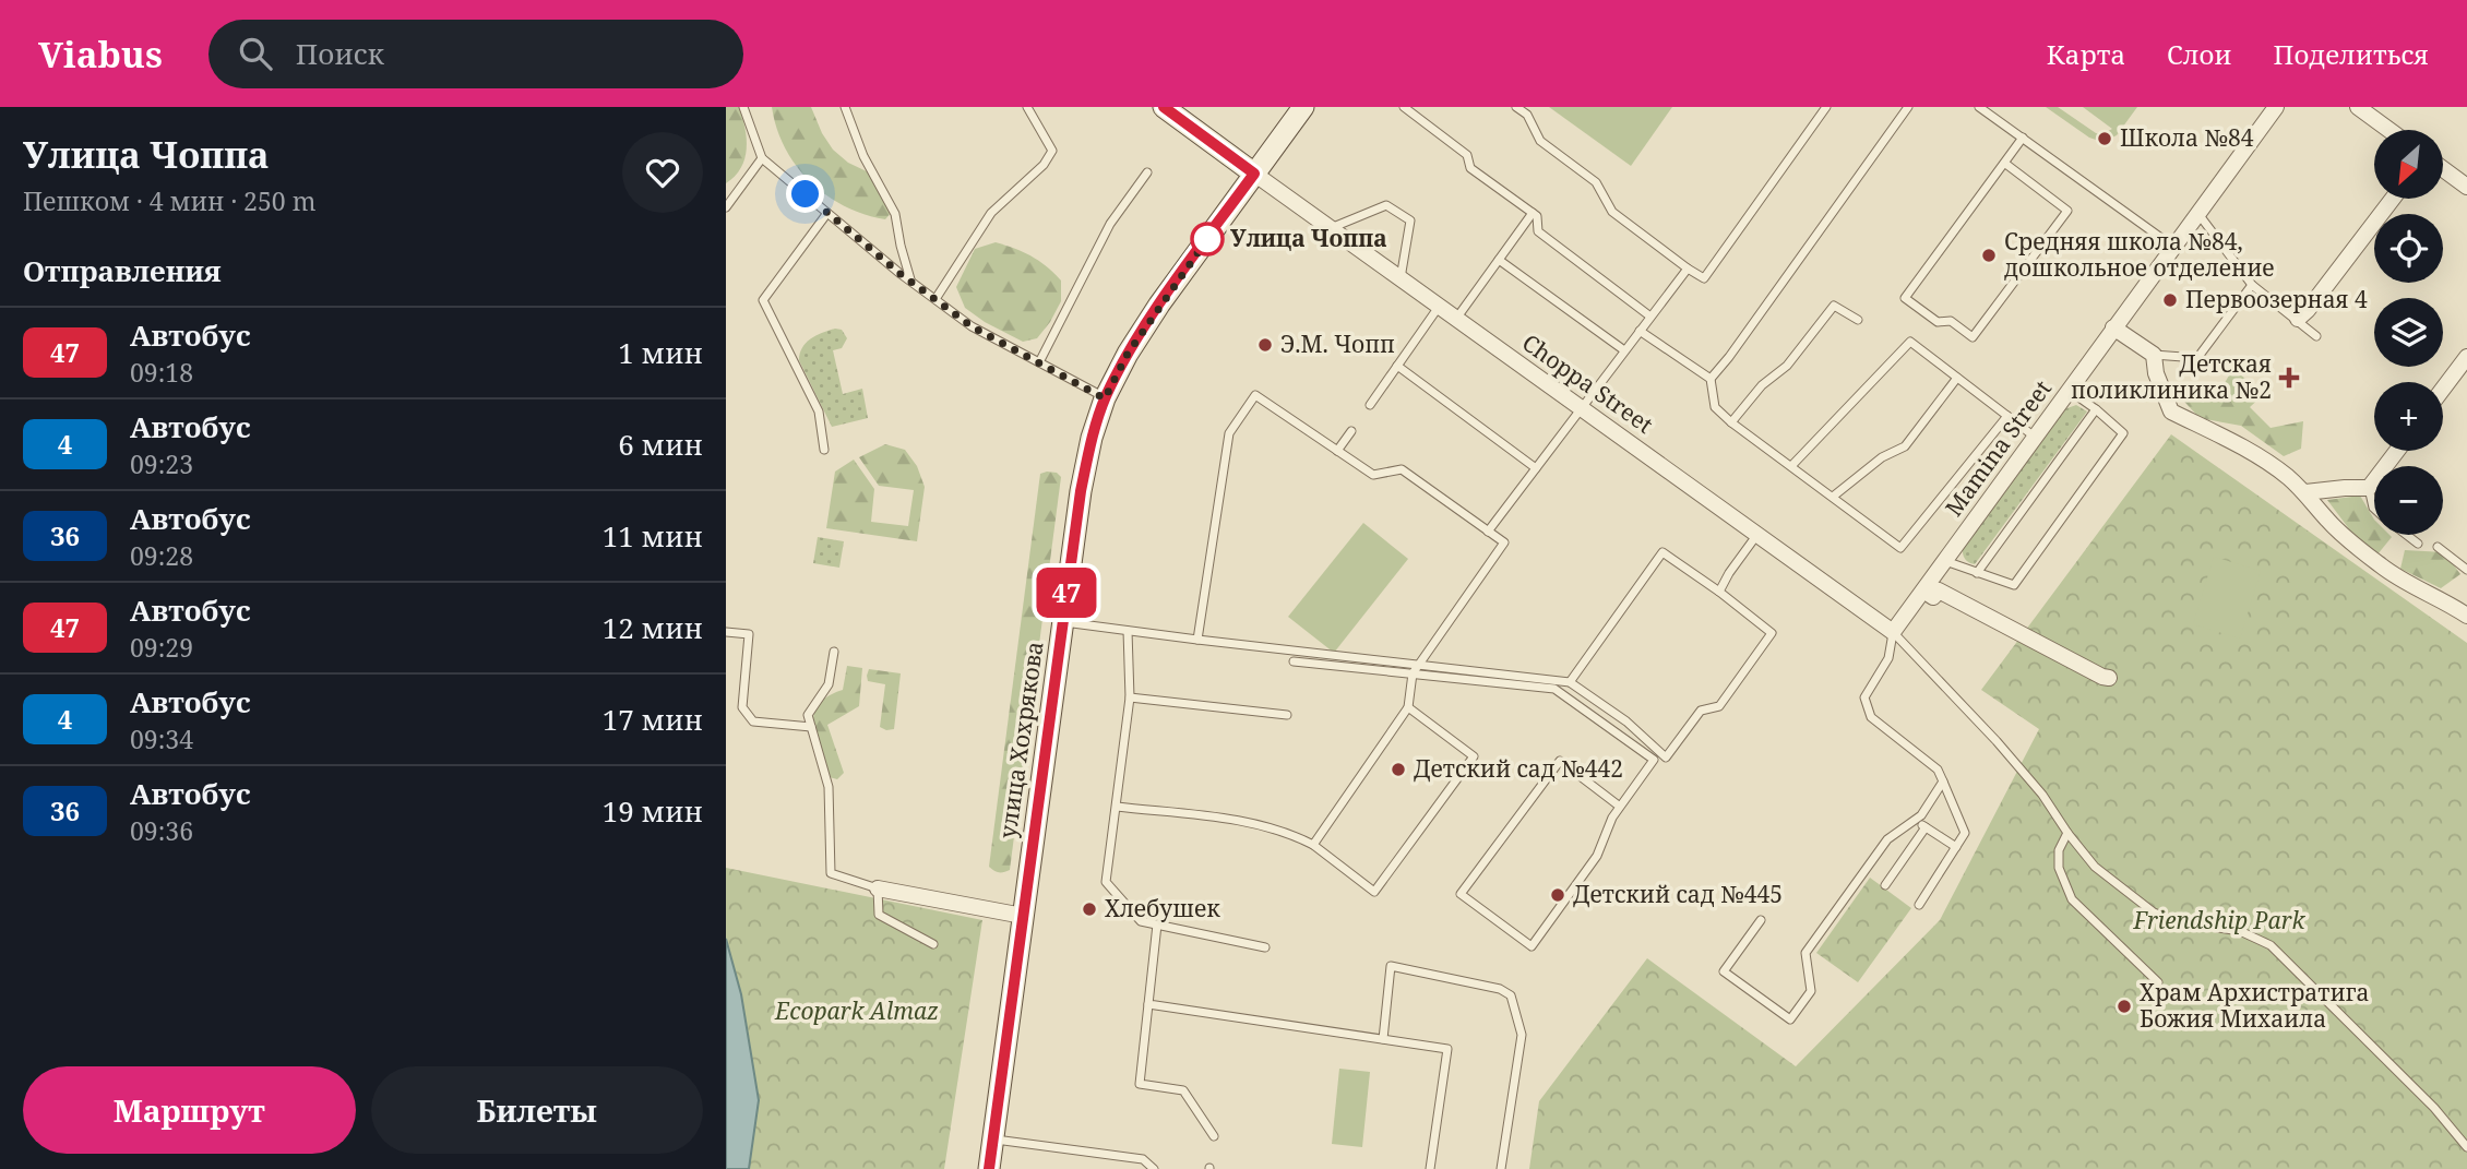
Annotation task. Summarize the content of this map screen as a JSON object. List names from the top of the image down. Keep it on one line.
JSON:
{"streets":{"main road":["улица Хохрякова"],"street":["Choppa Street","Mamina Street"]},"crossings":[["Choppa Street","Mamina Street"],["Choppa Street","улица Хохрякова"]],"parks":["Friendship Park","Ecopark Almaz"],"places":{"other":["Школа №84","Улица Чоппа","Средняя школа №84, дошкольное отделение","Первоозерная 4","Э.М. Чопп","Детский сад №442","Детский сад №445","Хлебушек","Храм Архистратига Божия Михаила"],"health":["Детская поликлиника №2"]},"lines":["bus line 47"],"north":"bottom left","page":{"header":"Viabus","search":"Поиск","nav":["Карта","Слои","Поделиться"],"heading":[["Улица Чоппа","Пешком · 4 мин · 250 m"],"Отправления"],"on_map":"47","map_buttons":["+","−"],"list":[{"mark":"47","name":"Автобус","note":"09:18","value":"1 мин"},{"mark":"4","name":"Автобус","note":"09:23","value":"6 мин"},{"mark":"36","name":"Автобус","note":"09:28","value":"11 мин"},{"mark":"47","name":"Автобус","note":"09:29","value":"12 мин"},{"mark":"4","name":"Автобус","note":"09:34","value":"17 мин"},{"mark":"36","name":"Автобус","note":"09:36","value":"19 мин"}],"buttons":["Маршрут","Билеты"]}}
